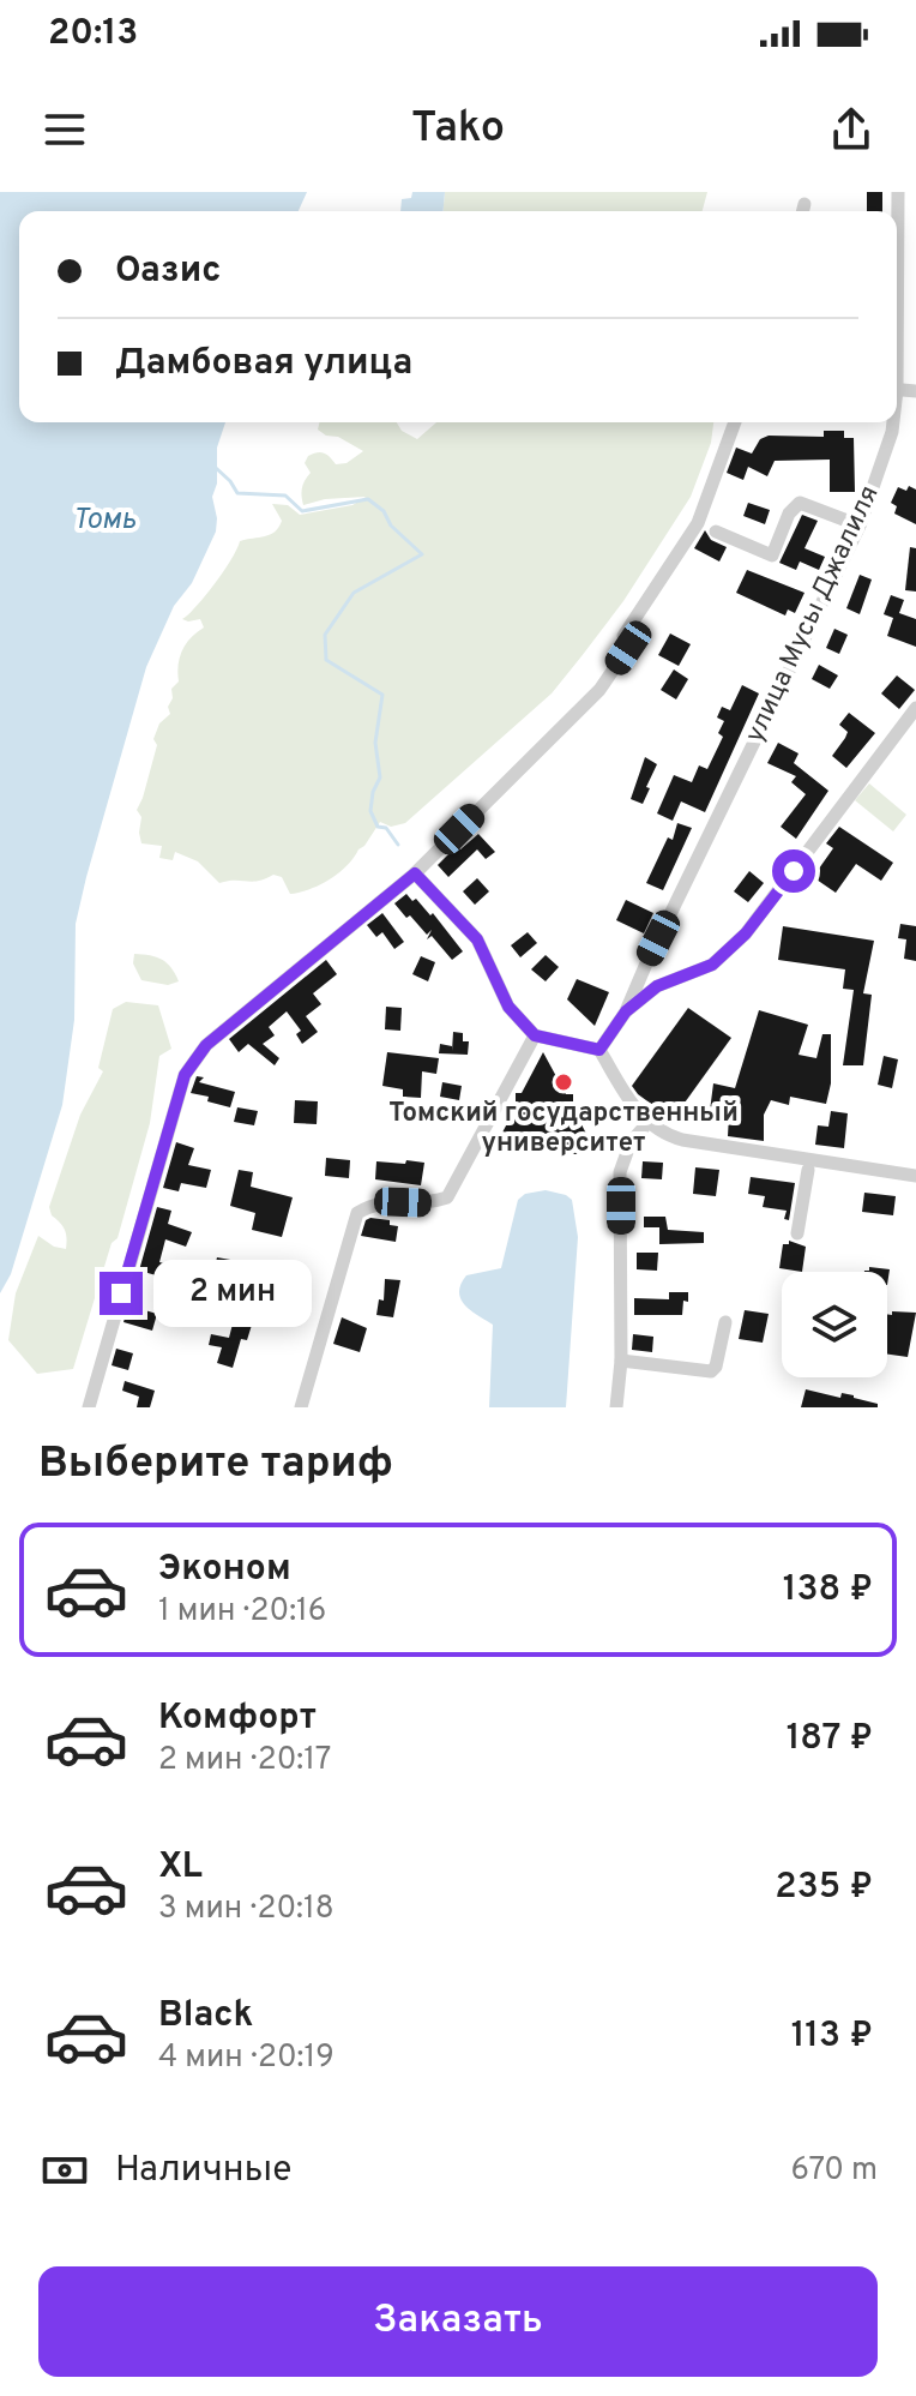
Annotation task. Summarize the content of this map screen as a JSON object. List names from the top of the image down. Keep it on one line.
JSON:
{"streets":{"street":["улица Мусы Джалиля"]},"water":["Томь"],"places":["Томский государственный университет"],"page":{"status":"20:13","header":"Tako","banner":["Оазис","Дамбовая улица"],"bubble":"2 мин","heading":"Выберите тариф","list":[{"name":"Эконом","note":"1 мин · 20:16","value":"138 ₽"},{"name":"Комфорт","note":"2 мин · 20:17","value":"187 ₽"},{"name":"XL","note":"3 мин · 20:18","value":"235 ₽"},{"name":"Black","note":"4 мин · 20:19","value":"113 ₽"}],"pay":["Наличные","670 m"],"buttons":"Заказать"}}
